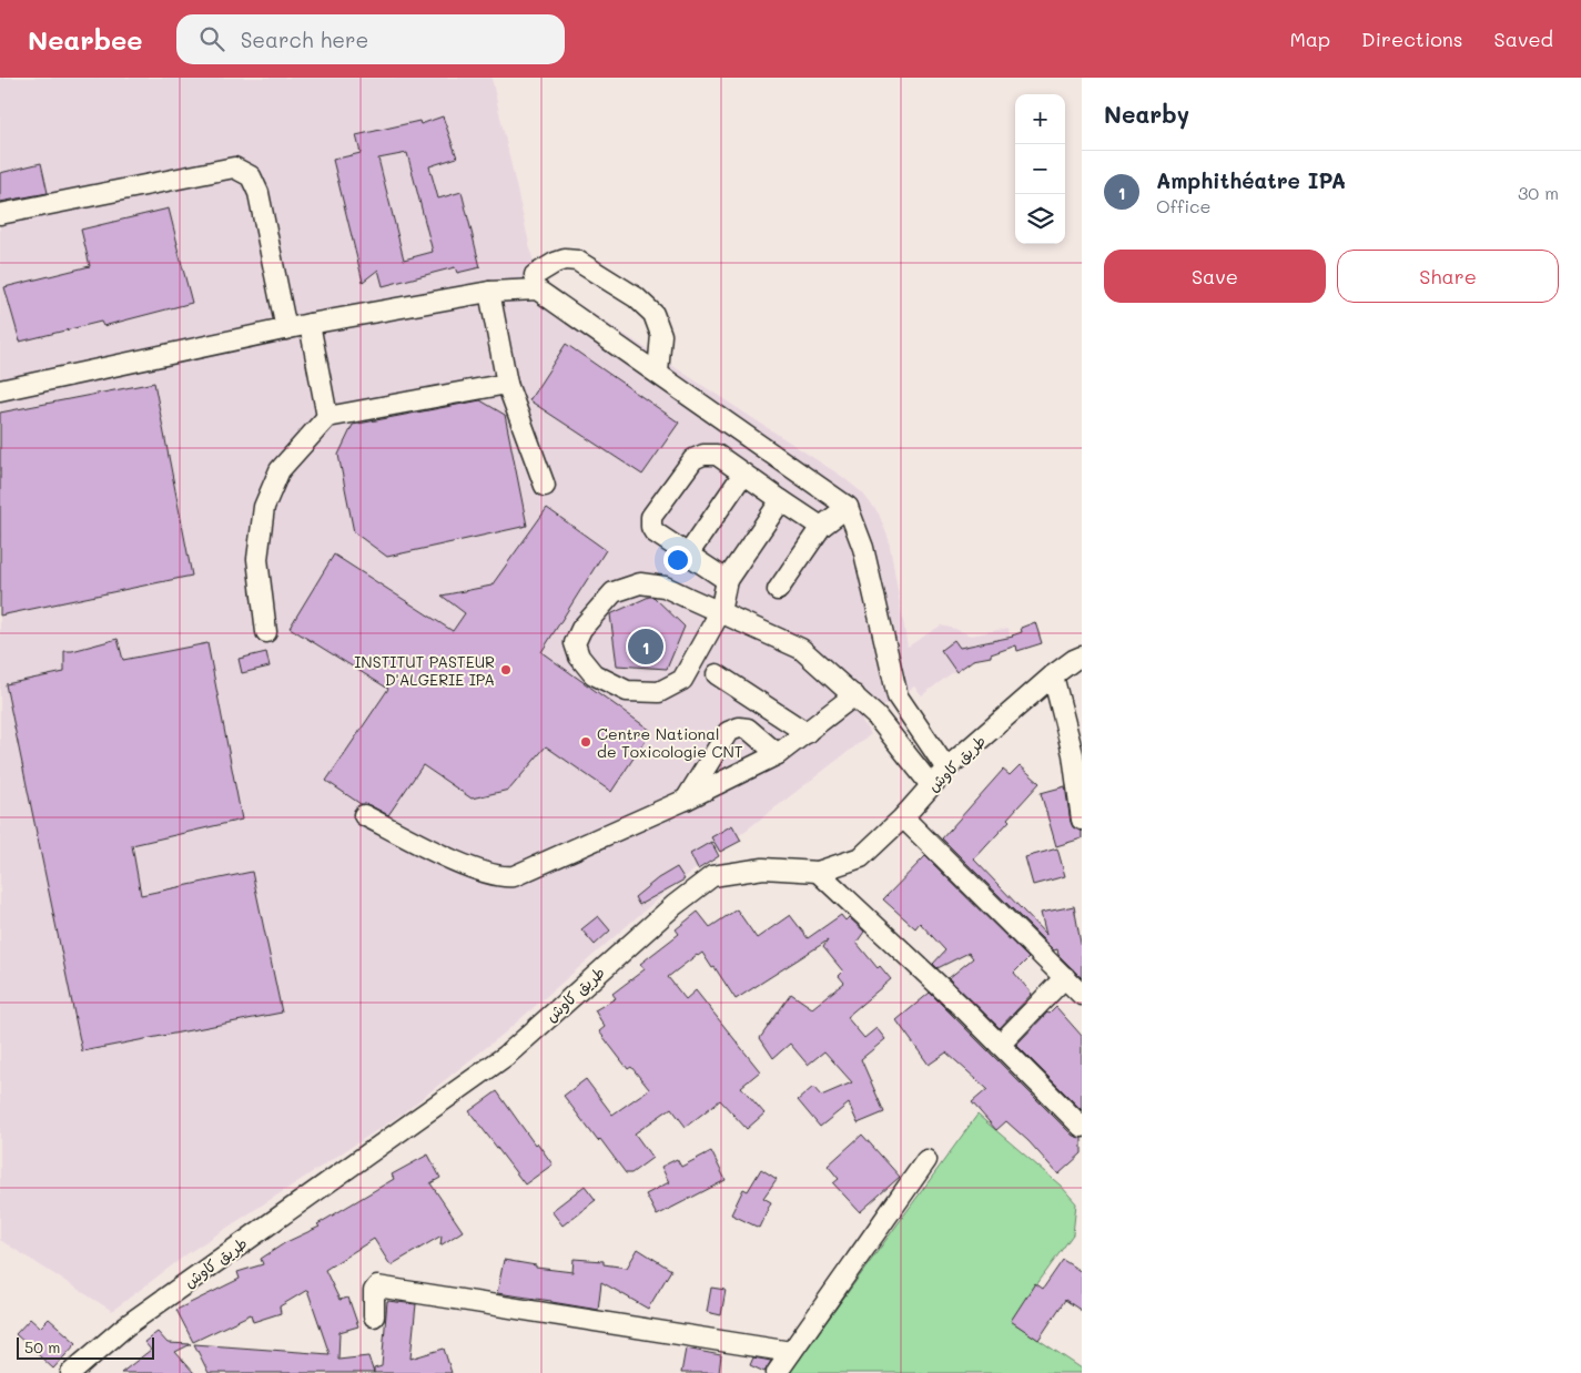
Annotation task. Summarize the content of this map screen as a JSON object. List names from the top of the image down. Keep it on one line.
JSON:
{"streets":{"street":["طريق كاوش"]},"places":["INSTITUT PASTEUR D'ALGERIE IPA","Centre National de Toxicologie CNT"],"scale_bar":"50 m","page":{"header":"Nearbee","search":"Search here","nav":["Map","Directions","Saved"],"heading":"Nearby","map_buttons":["+","−"],"list":[{"mark":"1","name":"Amphithéatre IPA","note":"Office","value":"30 m"}],"buttons":["Save","Share"],"pins":"1","scale":"50 m"}}
